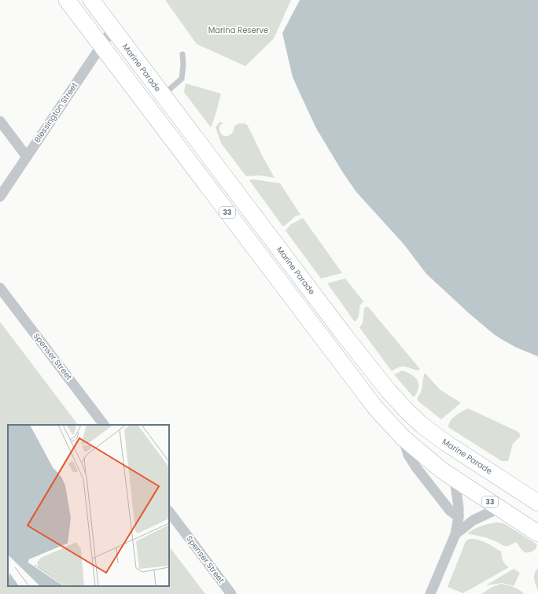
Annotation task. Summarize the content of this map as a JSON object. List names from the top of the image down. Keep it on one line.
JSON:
{"streets":{"main road":["Marine Parade","33"],"street":["Blessington Street","Spenser Street"]},"crossings":[["Marine Parade","Blessington Street"],["Blessington Street","33"]],"parks":["Marina Reserve"]}
